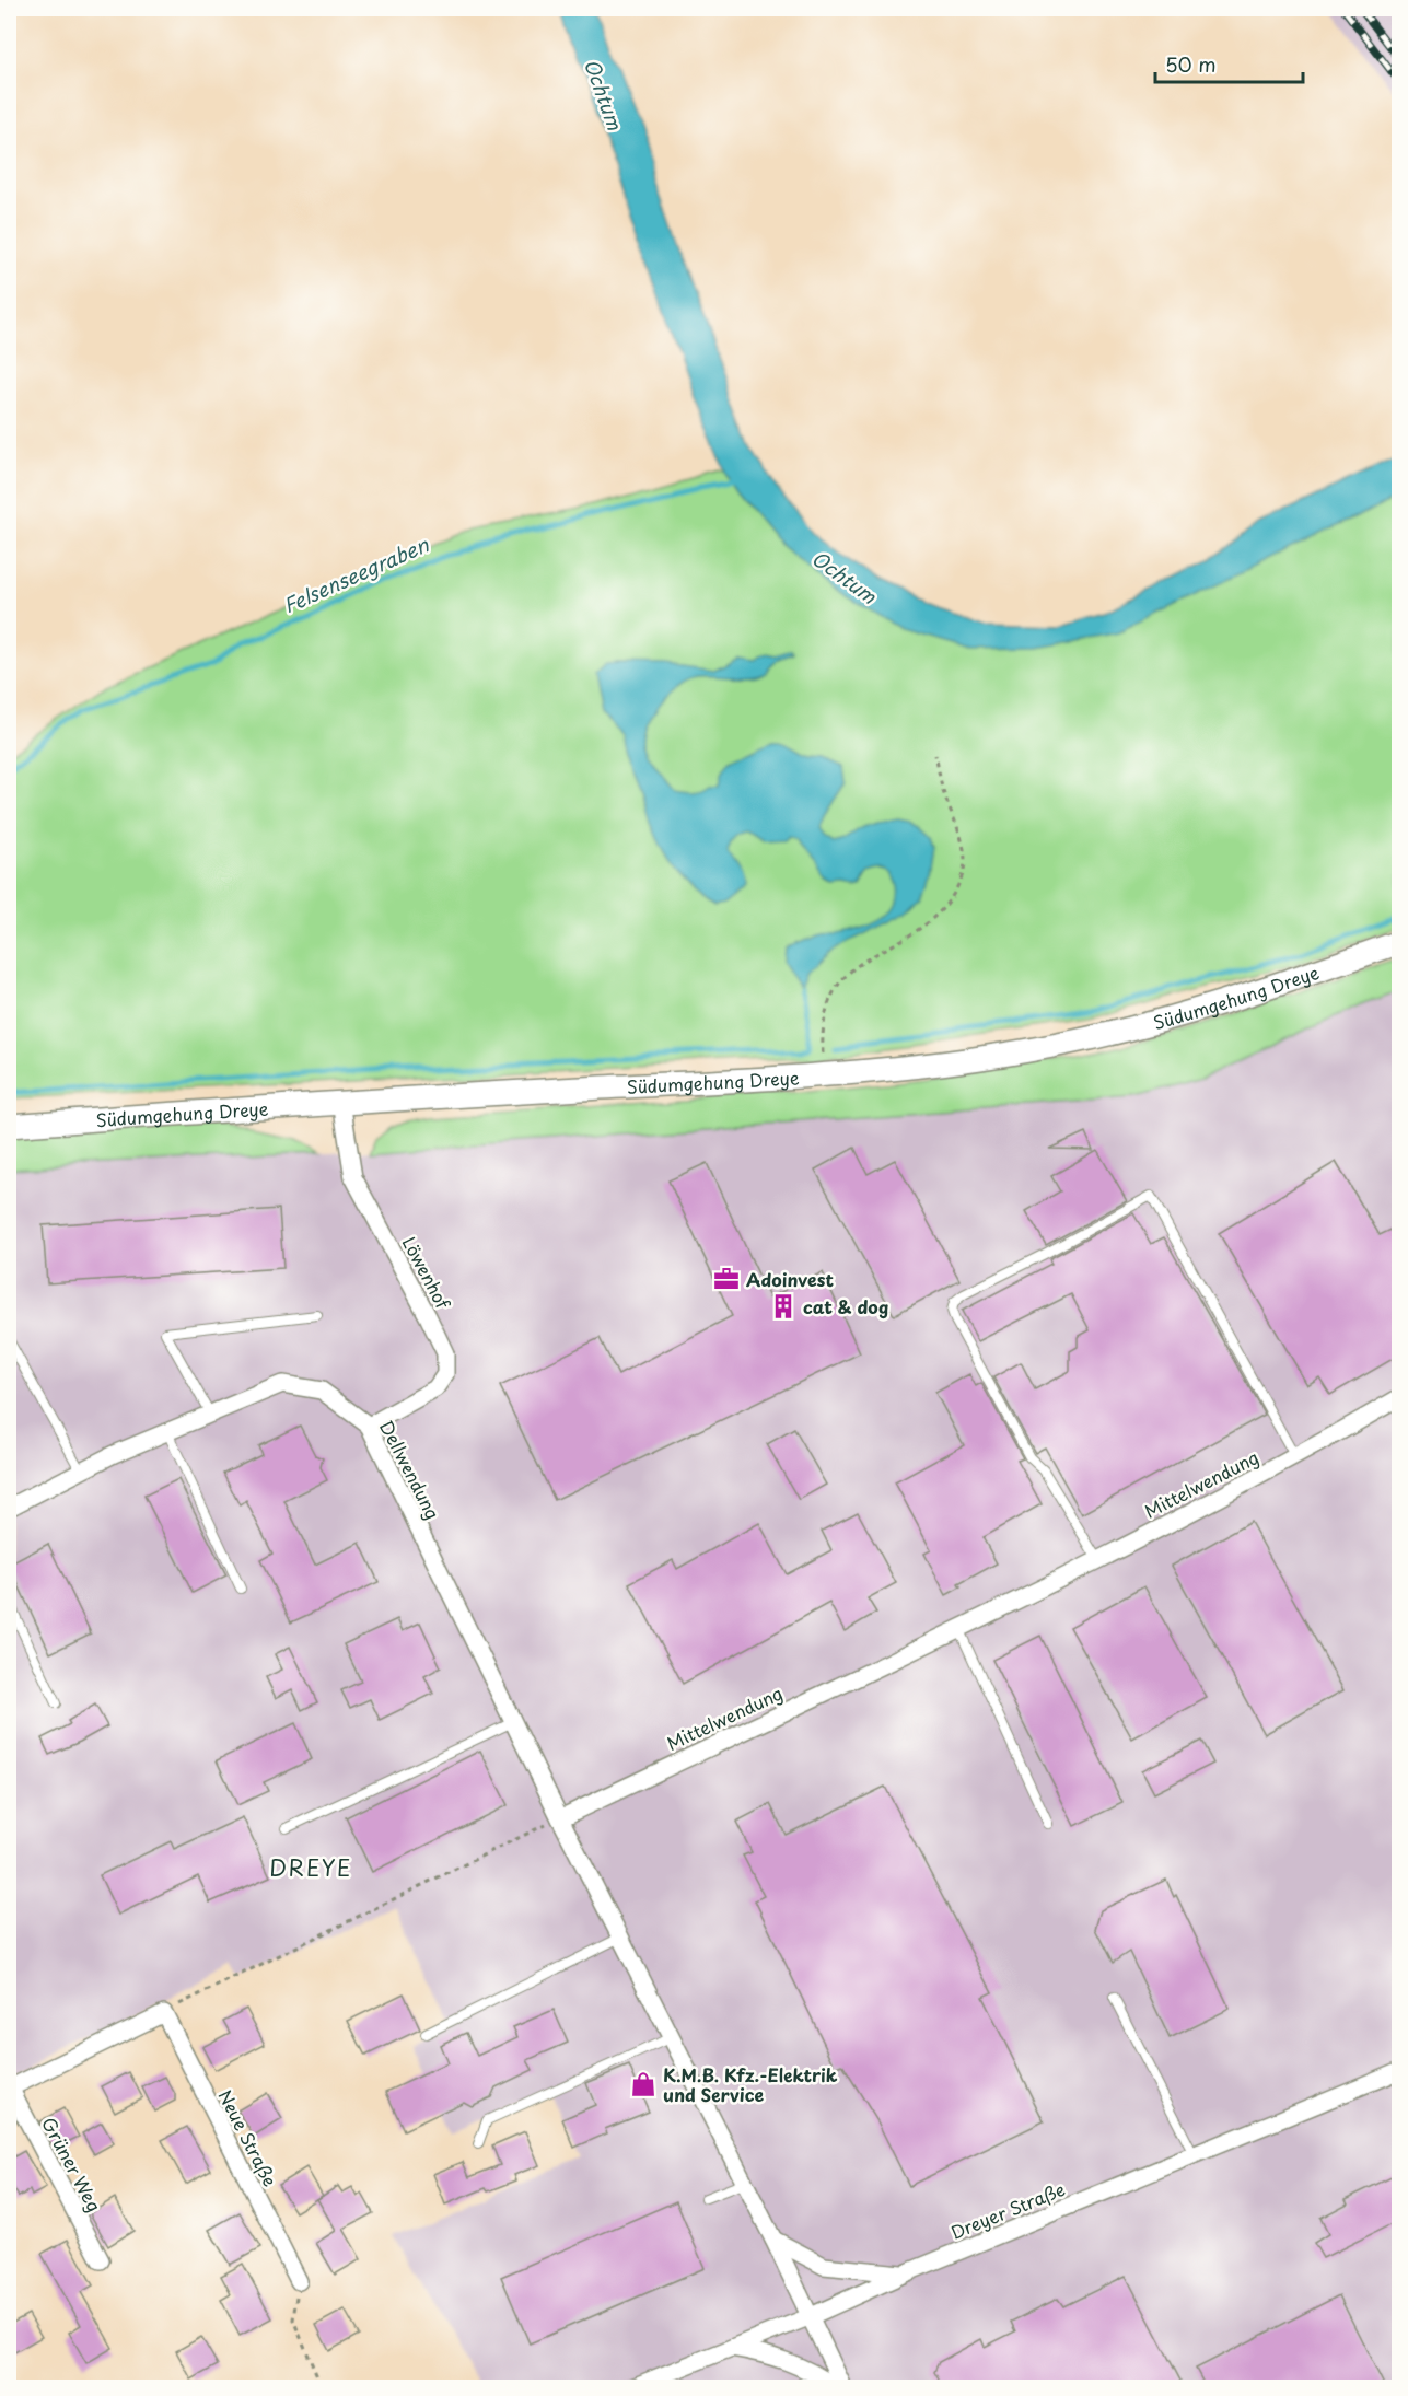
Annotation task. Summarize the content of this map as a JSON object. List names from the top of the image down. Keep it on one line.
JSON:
{"streets":{"main road":["Südumgehung Dreye"],"street":["Löwenhof","Dellwendung","Mittelwendung","Neue Straße","Grüner Weg","Dreyer Straße"]},"crossings":[["Südumgehung Dreye","Löwenhof"],["Löwenhof","Dellwendung"],["Dellwendung","Mittelwendung"]],"districts":["DREYE"],"water":["Ochtum","Felsenseegraben"],"places":{"office":["Adoinvest"],"building":["cat & dog"],"shop":["K.M.B. Kfz.-Elektrik und Service"]},"scale_bar":"50 m"}
